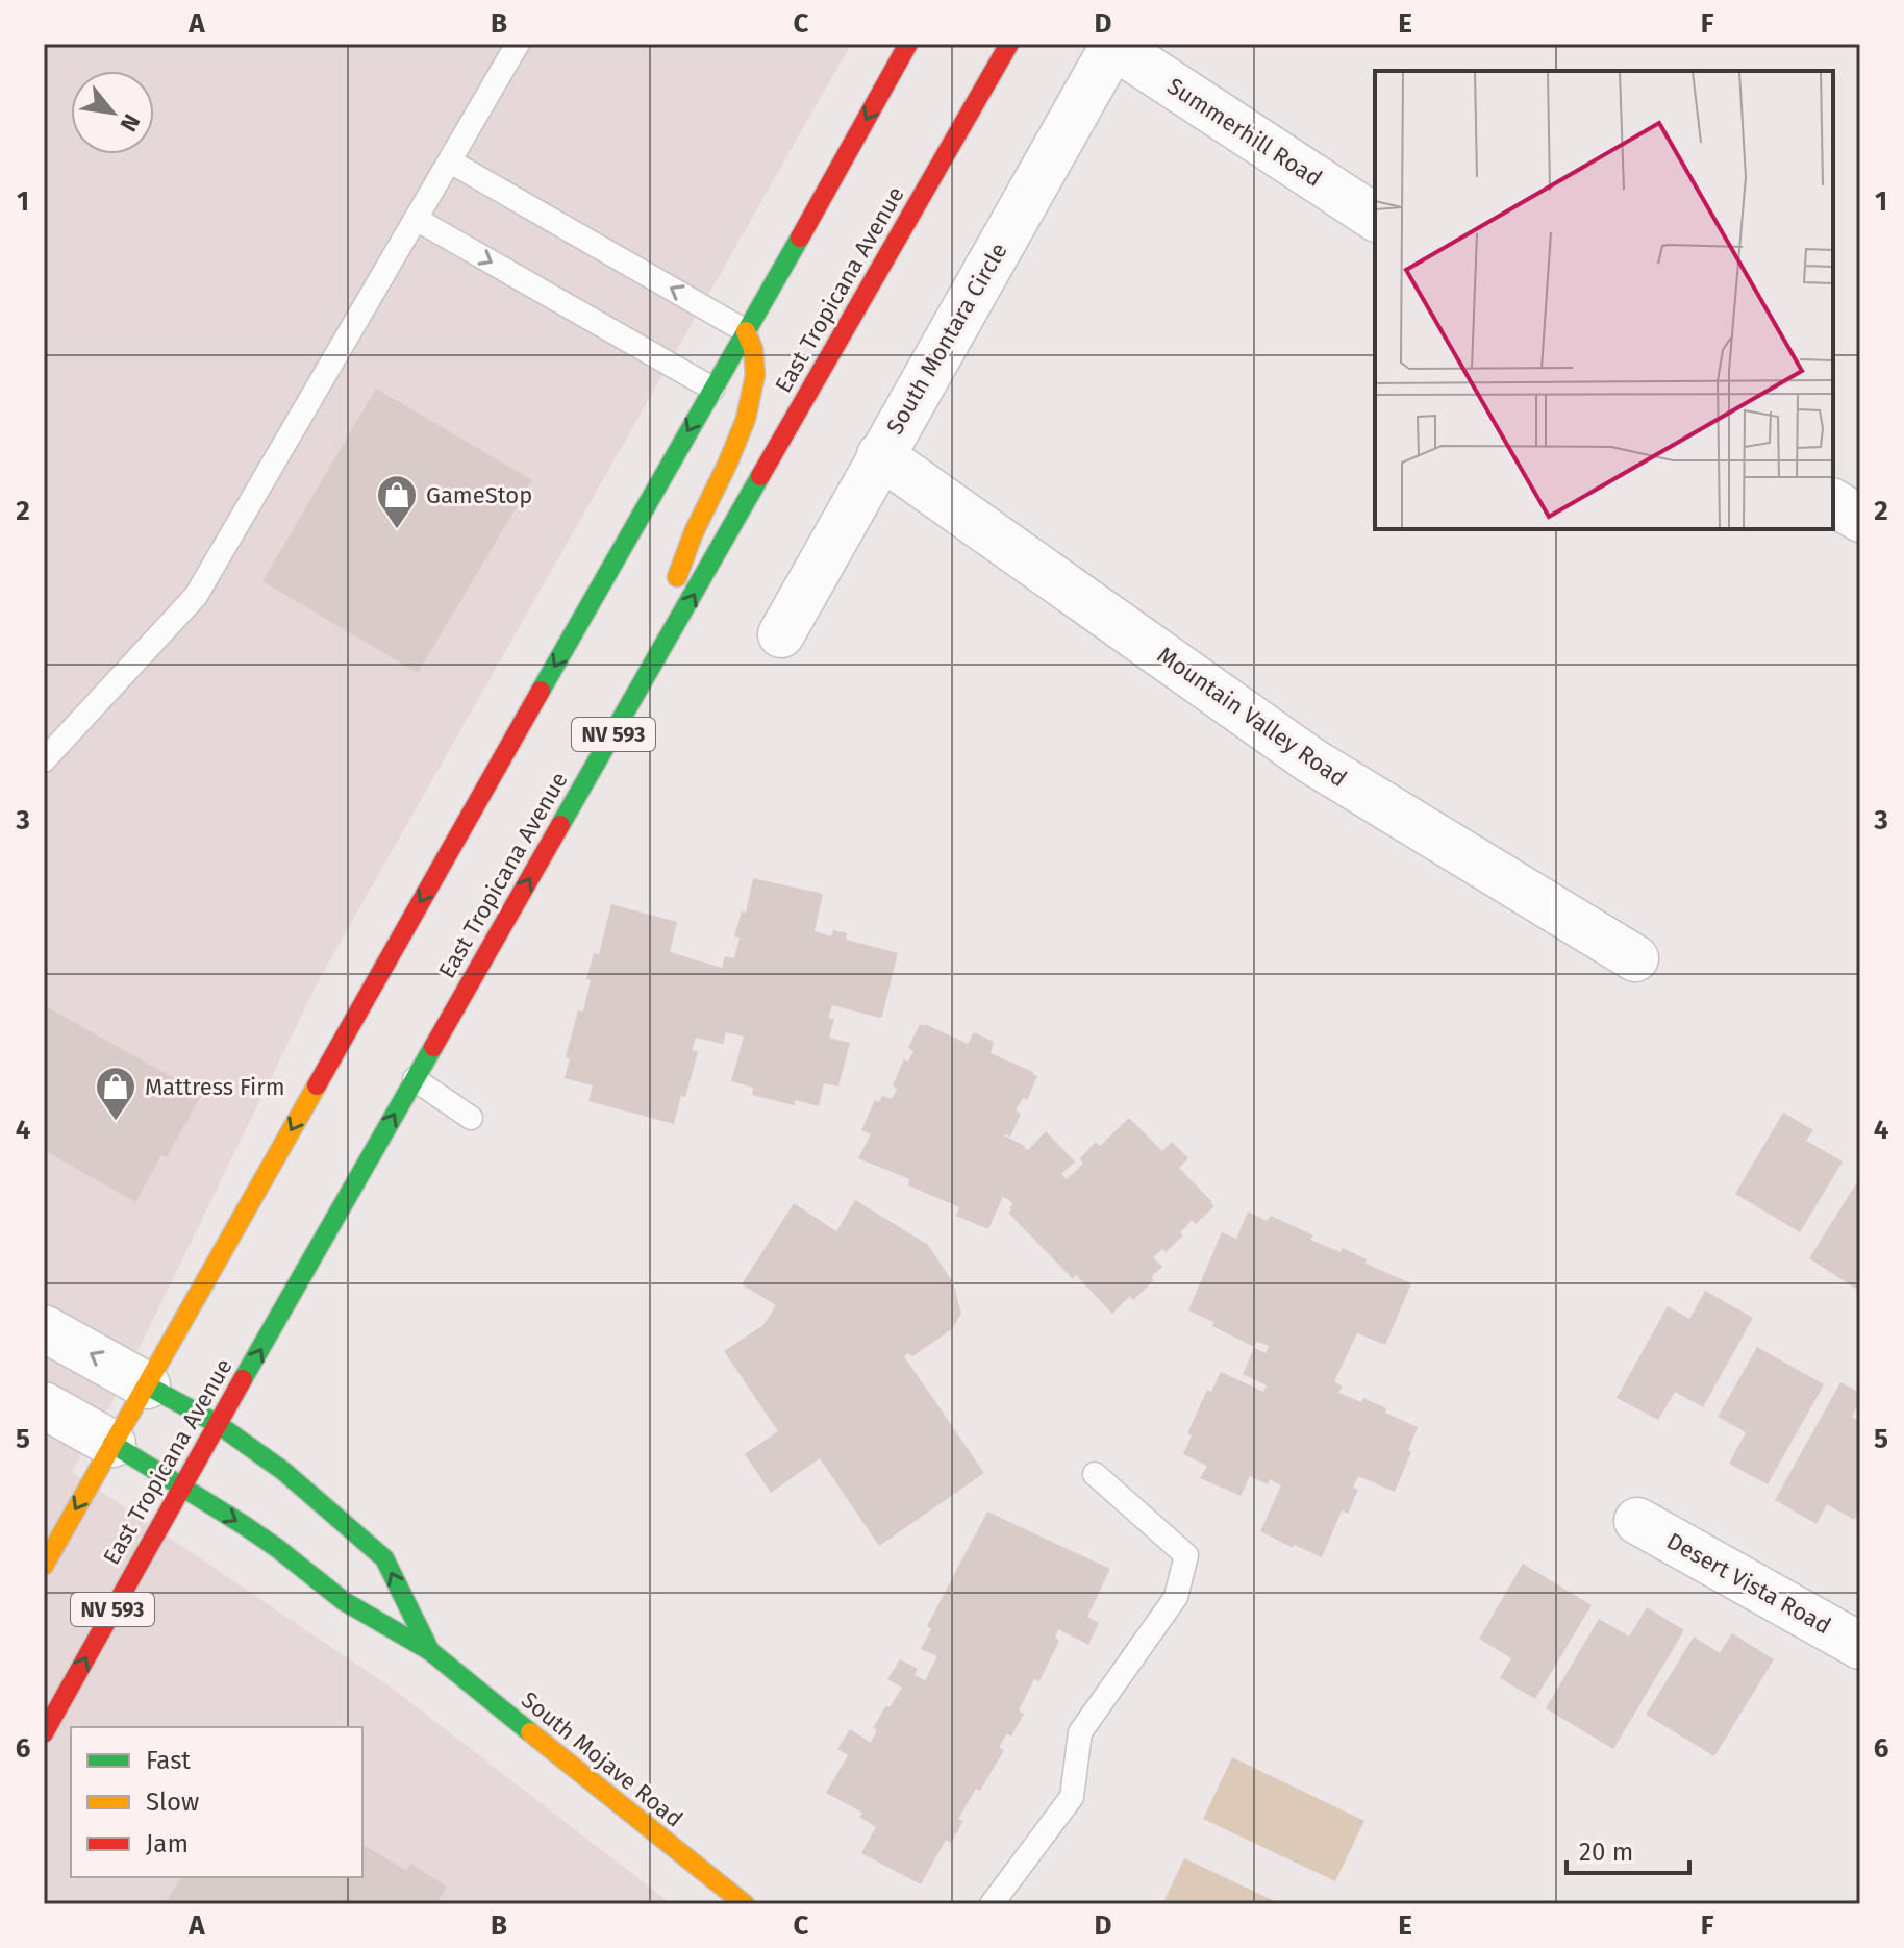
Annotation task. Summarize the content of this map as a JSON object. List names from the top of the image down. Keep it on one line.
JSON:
{"streets":{"main road":["East Tropicana Avenue","NV 593","South Mojave Road"],"street":["Summerhill Road","South Montara Circle","Mountain Valley Road","Desert Vista Road"]},"crossings":[["Summerhill Road","South Montara Circle"],["East Tropicana Avenue","South Mojave Road"],["South Montara Circle","Mountain Valley Road"]],"places":{"shop":["GameStop","Mattress Firm"]},"legend":["Fast","Slow","Jam"],"scale_bar":"20 m","north":"bottom right","grid":{"columns":["A","B","C","D","E","F"],"rows":["1","2","3","4","5","6"]}}
